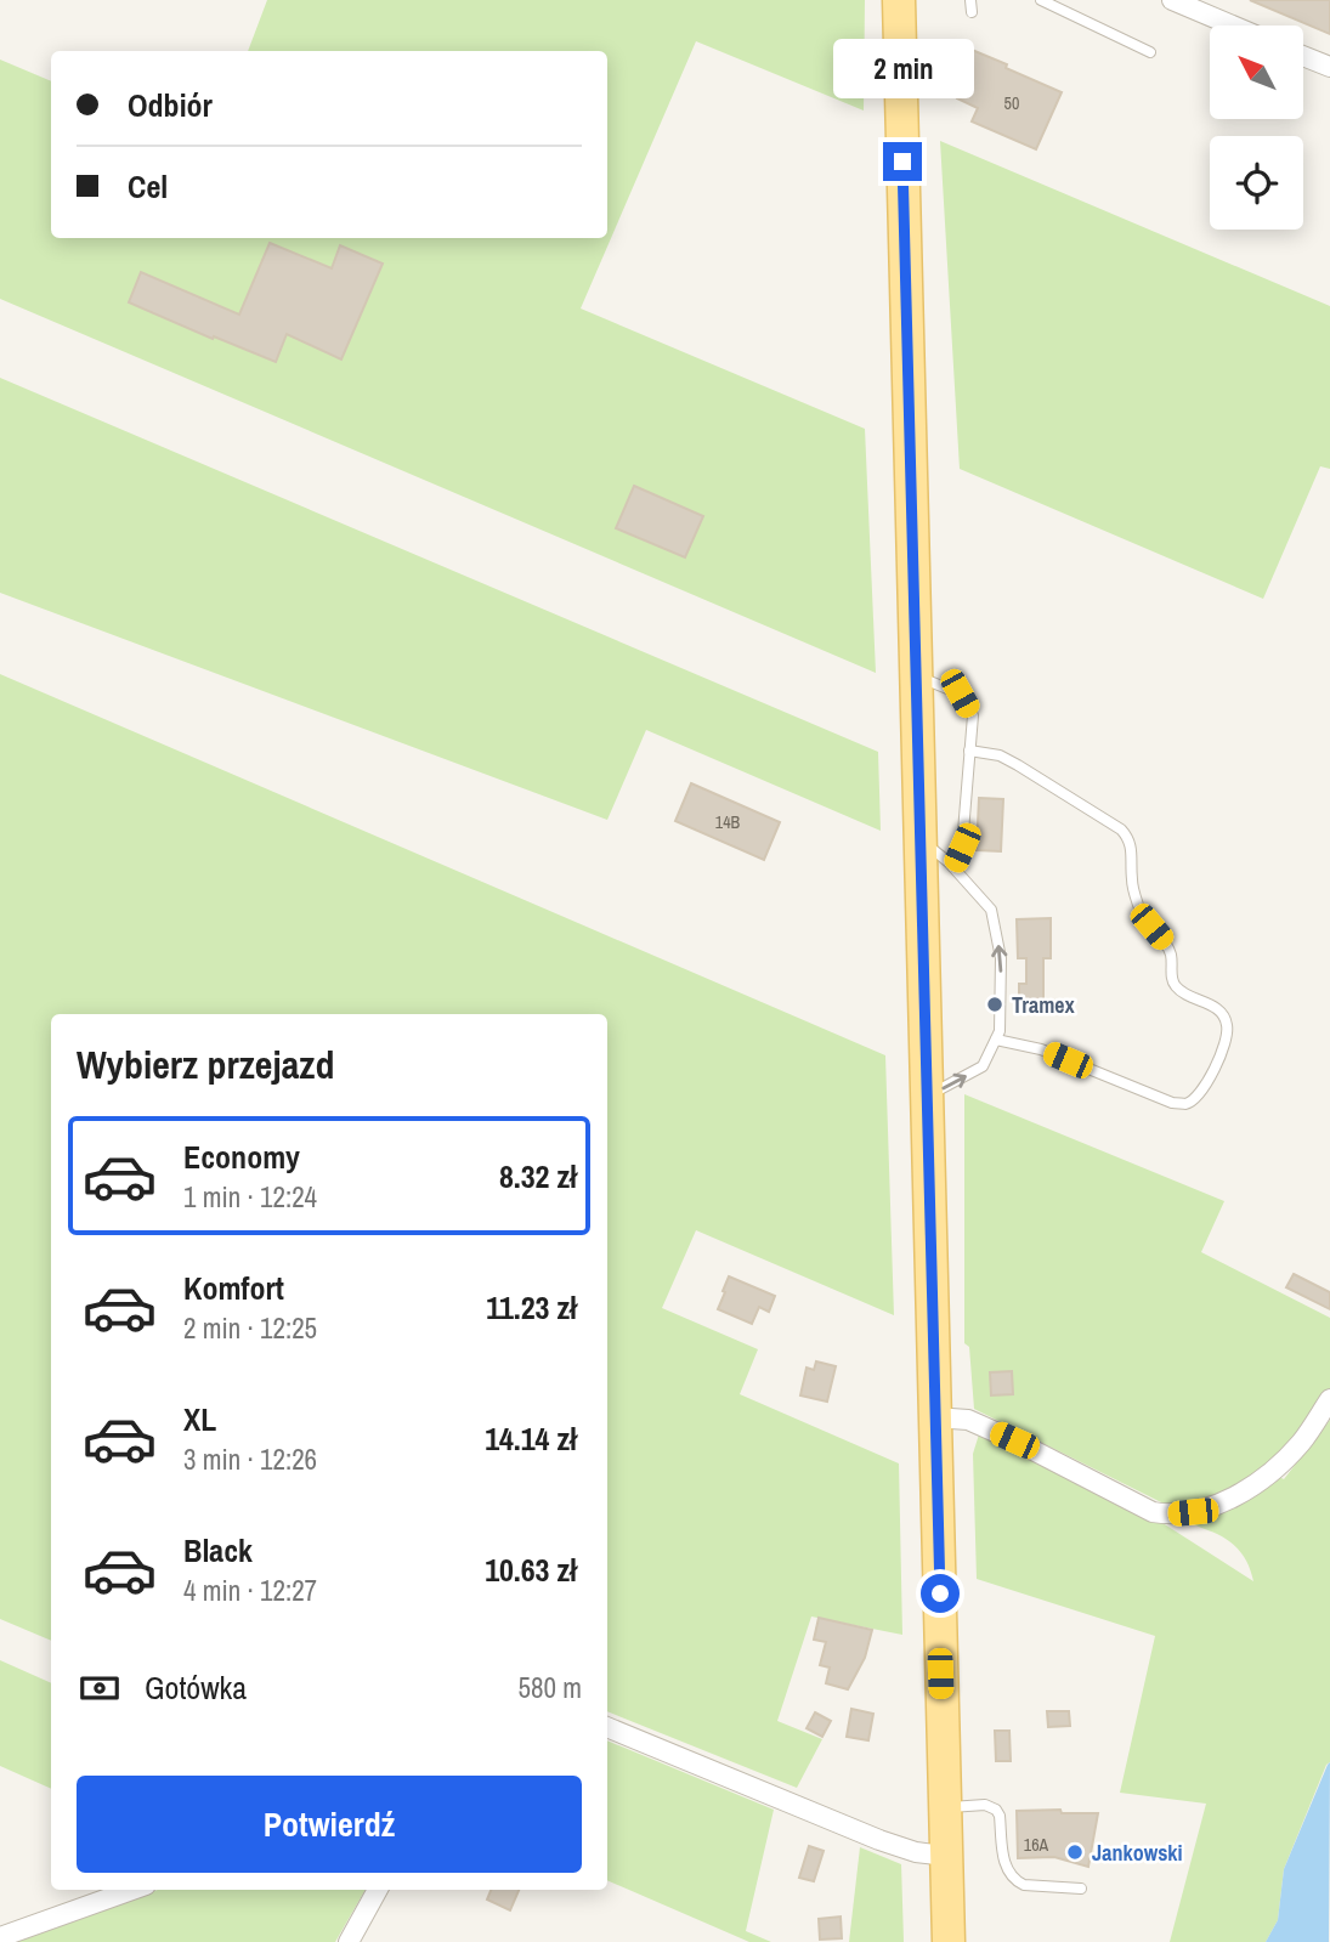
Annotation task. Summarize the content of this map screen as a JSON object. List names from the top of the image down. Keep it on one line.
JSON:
{"places":["Tramex","Jankowski"],"house_numbers":["50","14B","16A"],"north":"top left","page":{"bubble":"2 min","banner":["Odbiór","Cel"],"heading":"Wybierz przejazd","list":[{"name":"Economy","note":"1 min · 12:24","value":"8.32 zł"},{"name":"Komfort","note":"2 min · 12:25","value":"11.23 zł"},{"name":"XL","note":"3 min · 12:26","value":"14.14 zł"},{"name":"Black","note":"4 min · 12:27","value":"10.63 zł"}],"pay":["Gotówka","580 m"],"buttons":"Potwierdź"}}
